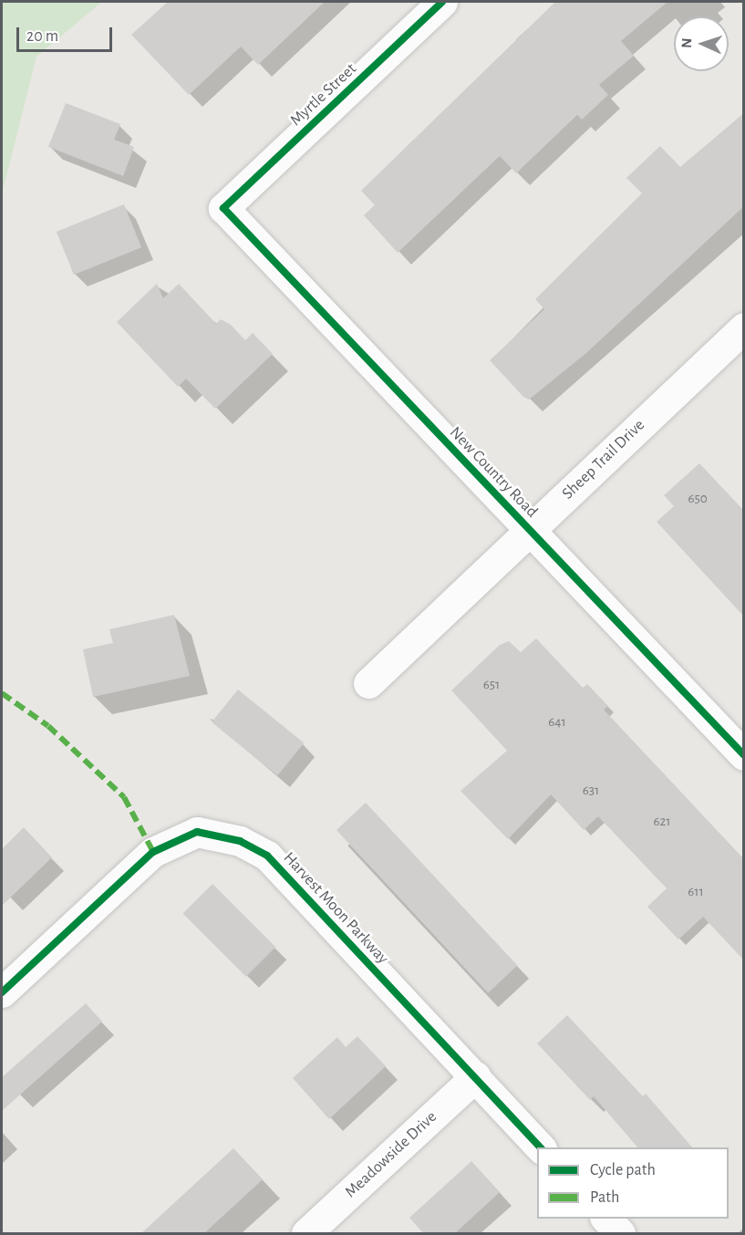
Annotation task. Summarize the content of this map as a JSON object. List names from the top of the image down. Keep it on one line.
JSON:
{"streets":{"street":["Myrtle Street","Sheep Trail Drive","New Country Road","Harvest Moon Parkway","Meadowside Drive"]},"crossings":[["Myrtle Street","New Country Road"],["Sheep Trail Drive","New Country Road"],["Harvest Moon Parkway","Meadowside Drive"]],"house_numbers":["650","651","641","631","621","611"],"legend":["Cycle path","Path"],"scale_bar":"20 m","north":"left"}
